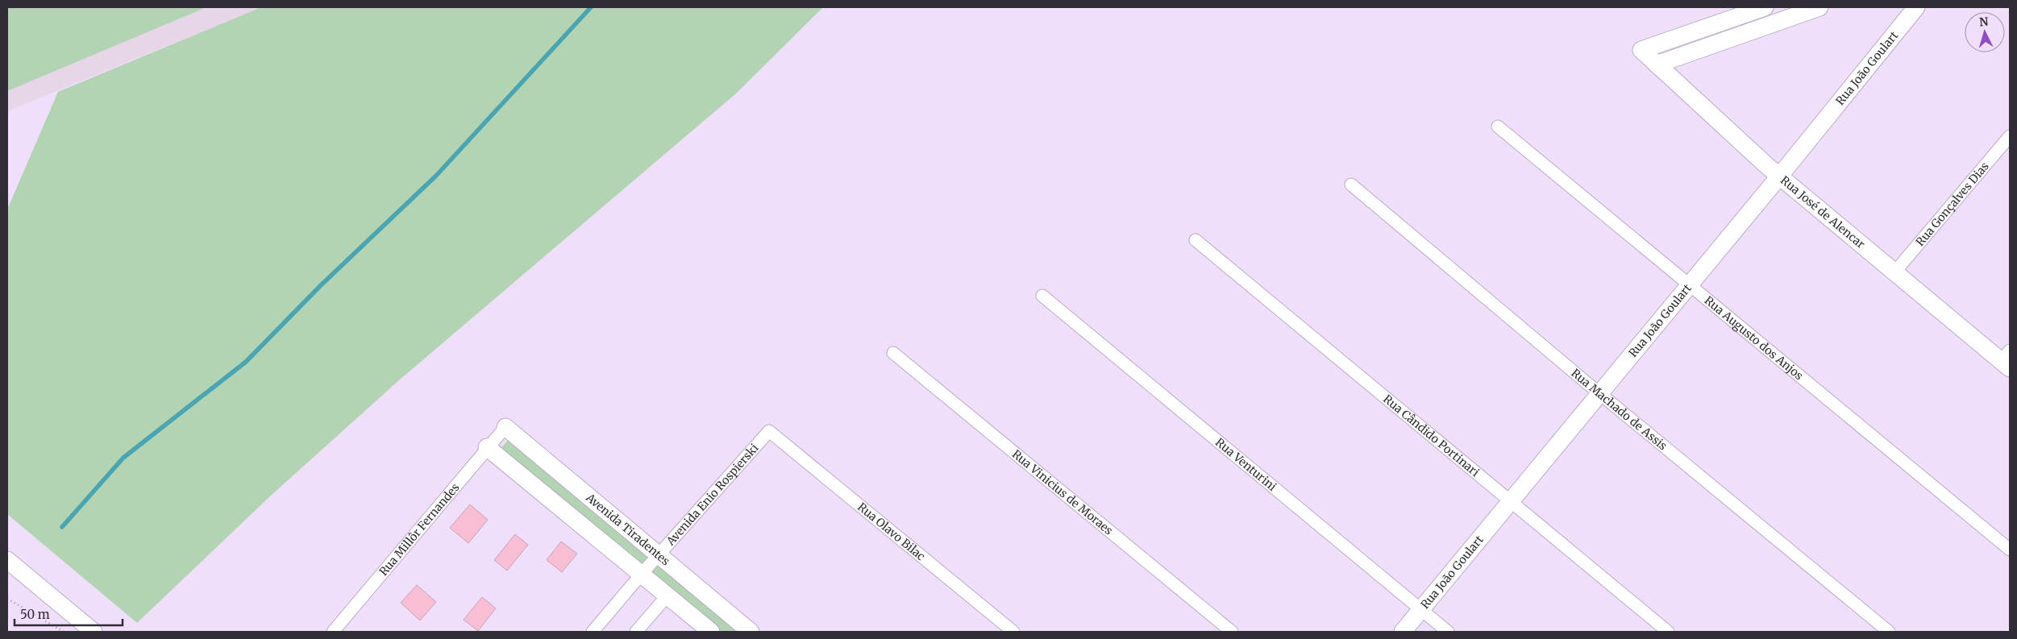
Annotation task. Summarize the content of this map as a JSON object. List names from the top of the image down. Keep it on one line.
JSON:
{"streets":{"street":["Rua João Goulart","Rua Gonçalves Dias","Rua José de Alencar","Rua Augusto dos Anjos","Rua Machado de Assis","Rua Cândido Portinari","Rua Venturini","Rua Vinicius de Moraes","Avenida Enio Rospierski","Rua Millôr Fernandes","Avenida Tiradentes","Rua Olavo Bilac"]},"crossings":[["Rua João Goulart","Rua José de Alencar"],["Rua João Goulart","Rua Augusto dos Anjos"],["Rua João Goulart","Rua Machado de Assis"],["Rua João Goulart","Rua Cândido Portinari"],["Rua João Goulart","Rua Venturini"],["Rua Gonçalves Dias","Rua José de Alencar"],["Avenida Enio Rospierski","Avenida Tiradentes"],["Avenida Enio Rospierski","Rua Olavo Bilac"],["Rua Millôr Fernandes","Avenida Tiradentes"]],"scale_bar":"50 m","north":"top"}
